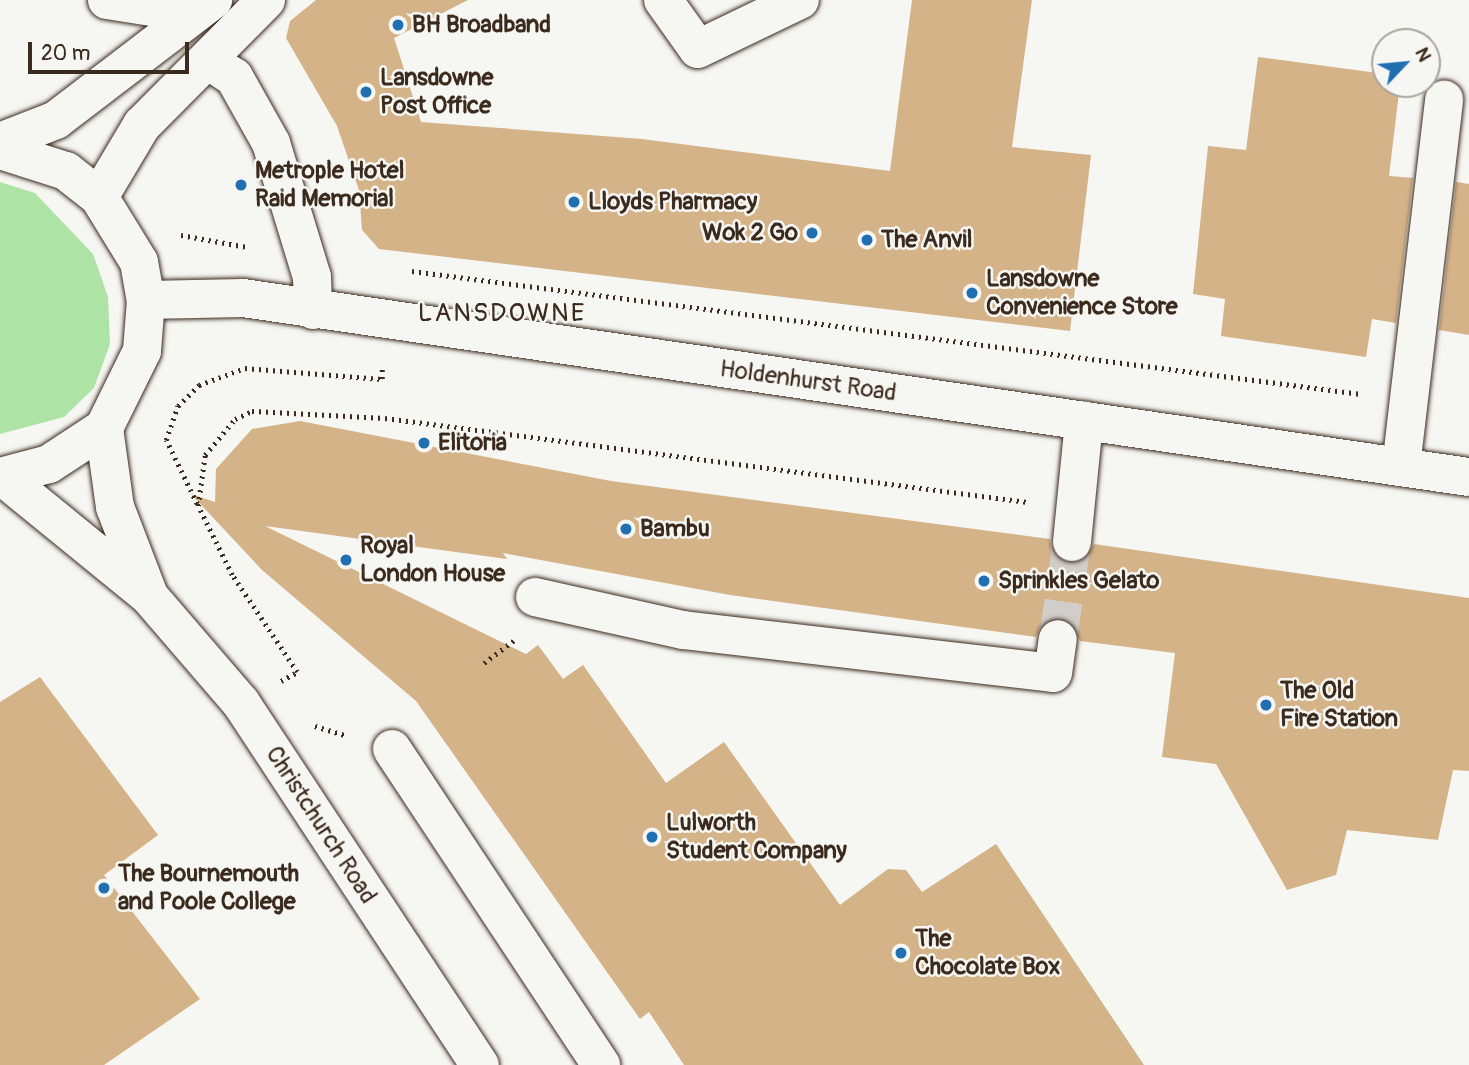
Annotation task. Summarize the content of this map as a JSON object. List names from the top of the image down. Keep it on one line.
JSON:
{"streets":{"main road":["Holdenhurst Road","Christchurch Road"]},"districts":["LANSDOWNE"],"places":["BH Broadband","Lansdowne Post Office","Metrople Hotel Raid Memorial","Lloyds Pharmacy","Wok 2 Go","The Anvil","Lansdowne Convenience Store","Elitoria","Bambu","Royal London House","Sprinkles Gelato","The Old Fire Station","Lulworth Student Company","The Bournemouth and Poole College","The Chocolate Box"],"scale_bar":"20 m","north":"top right"}
